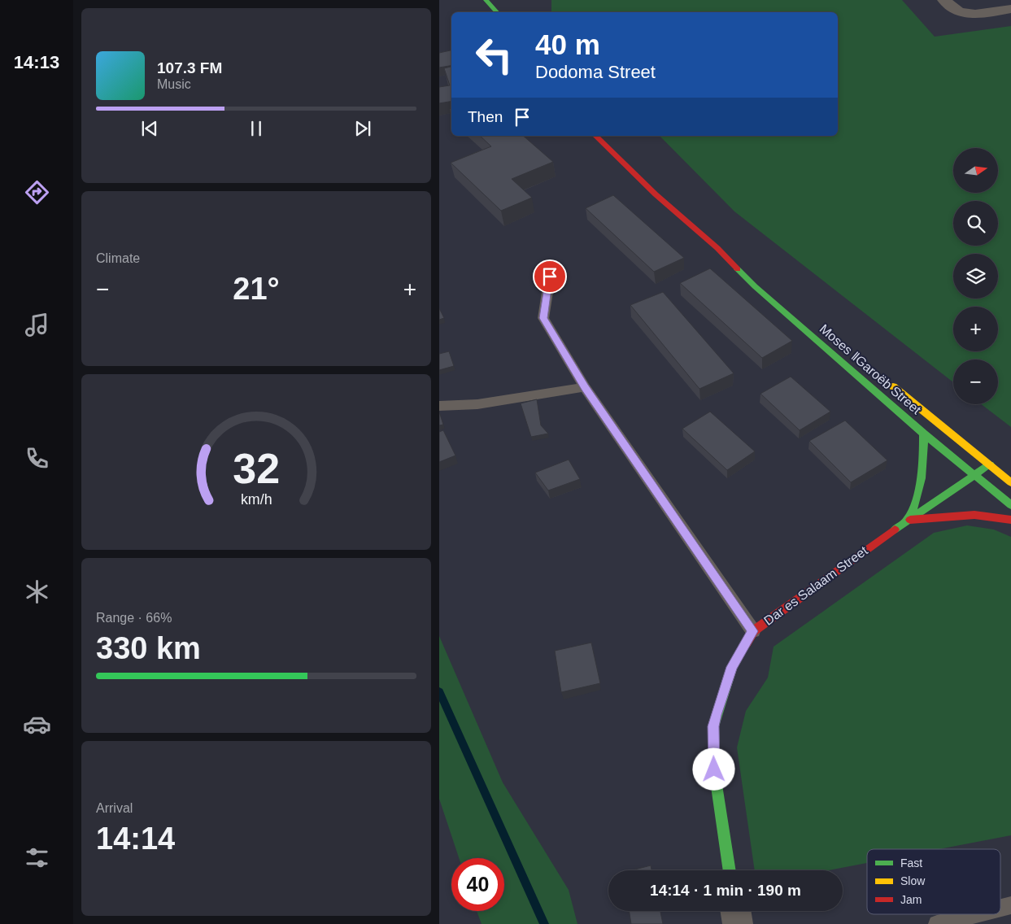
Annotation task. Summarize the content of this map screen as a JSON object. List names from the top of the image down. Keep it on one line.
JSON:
{"streets":{"main road":["Moses ǁGaroëb Street","Dar es Salaam Street"]},"crossings":[["Moses ǁGaroëb Street","Dar es Salaam Street"]],"legend":["Fast","Slow","Jam"],"north":"right","page":{"tabs":"14:13","turn":["40 m","Dodoma Street"],"song":["107.3 FM","Music"],"then":"Then","map_buttons":["+","−"],"tile":["Climate",["Range · 66%","330 km"],["Arrival","14:14"]],"heat":["−","21°","+"],"limit":"40","trip":"14:14 · 1 min · 190 m","gauge":["32","km/h"]}}
